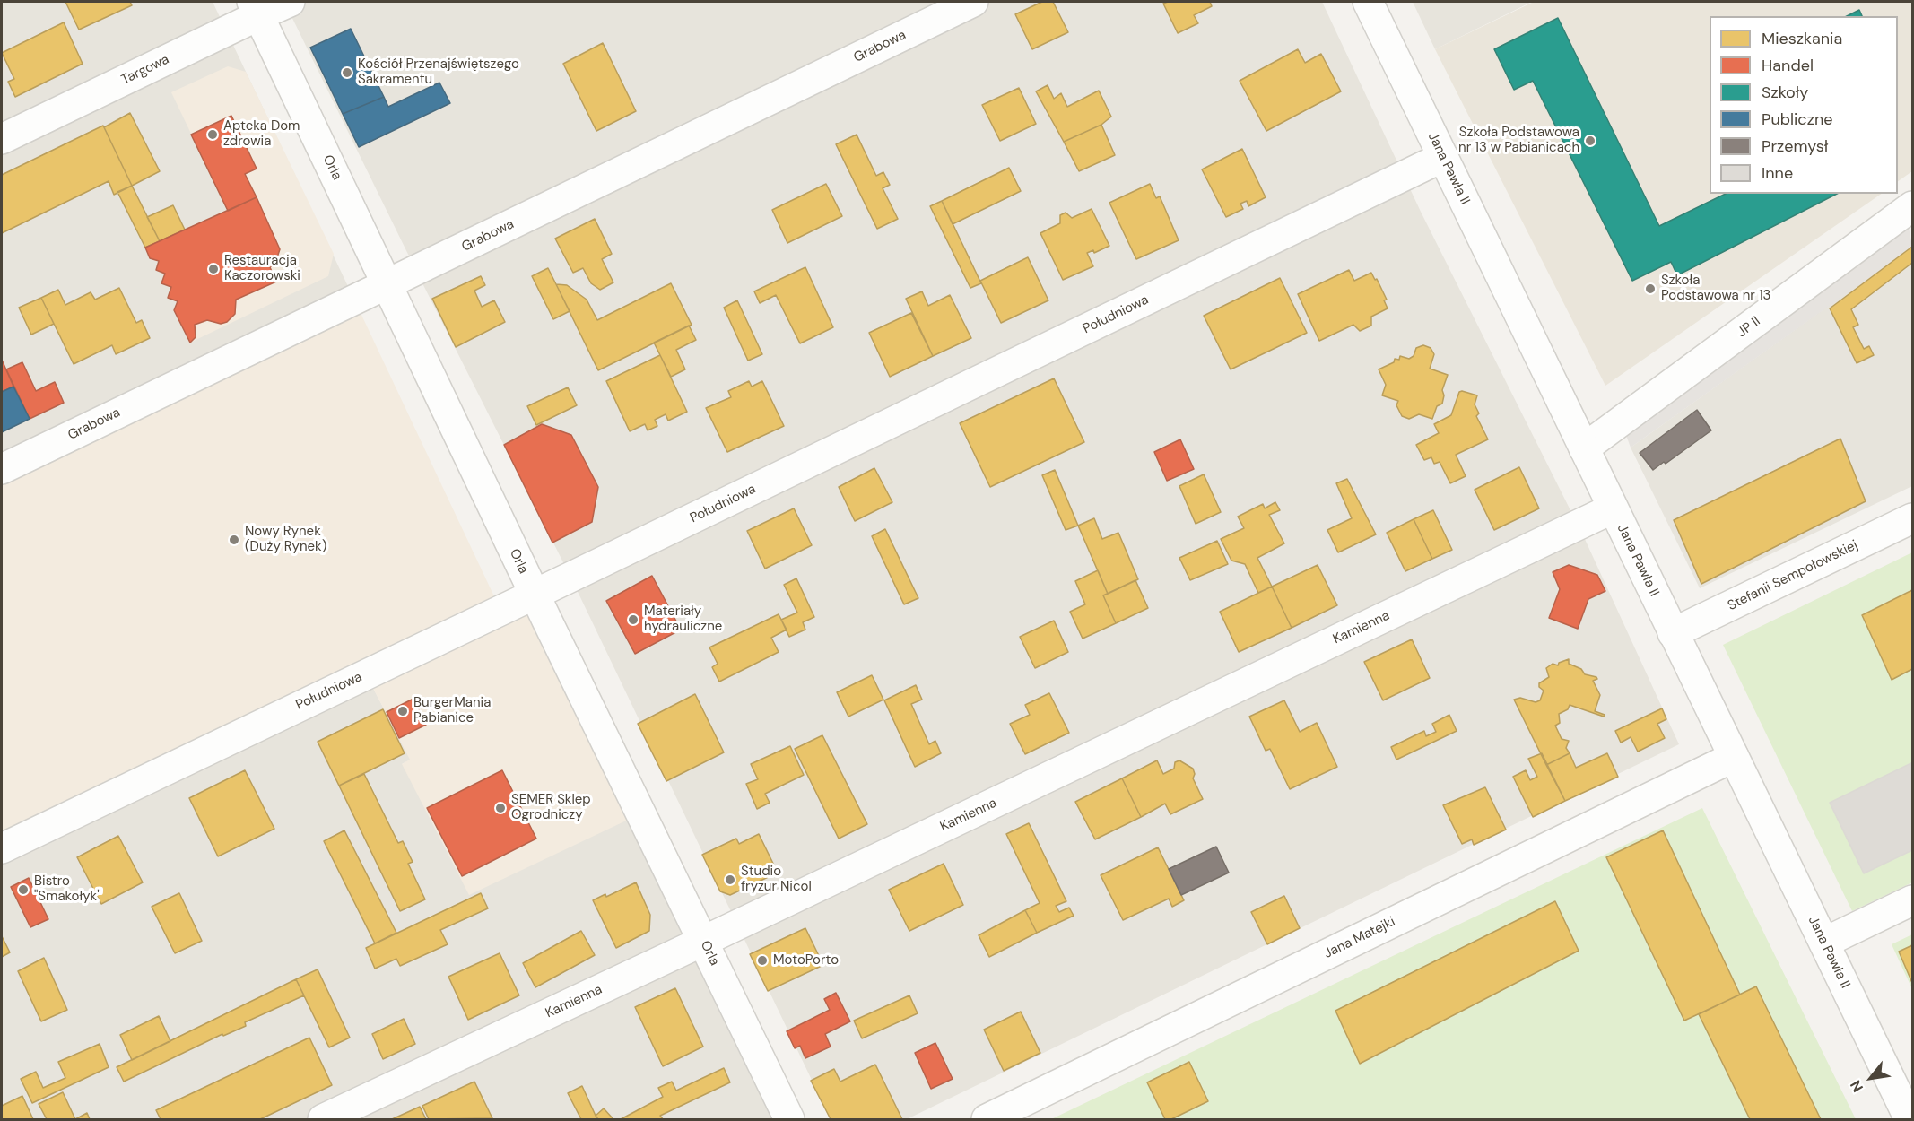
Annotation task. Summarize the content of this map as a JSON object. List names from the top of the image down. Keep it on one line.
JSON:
{"streets":{"street":["Grabowa","Targowa","Orla","Jana Pawła II","Południowa","JP II","Stefanii Sempołowskiej","Kamienna","Jana Matejki"]},"crossings":[["Grabowa","Orla"],["Targowa","Orla"],["Orla","Południowa"],["Orla","Kamienna"],["Jana Pawła II","Południowa"],["Jana Pawła II","JP II"],["Jana Pawła II","Stefanii Sempołowskiej"],["Jana Pawła II","Kamienna"],["Jana Pawła II","Jana Matejki"]],"places":["Kościół Przenajświętszego Sakramentu","Apteka Dom zdrowia","Szkoła Podstawowa nr 13 w Pabianicach","Restauracja Kaczorowski","Szkoła Podstawowa nr 13","Nowy Rynek (Duży Rynek)","Materiały hydrauliczne","BurgerMania Pabianice","SEMER Sklep Ogrodniczy","Studio fryzur Nicol","Bistro \"Smakołyk\"","MotoPorto"],"legend":["Mieszkania","Handel","Szkoły","Publiczne","Przemysł","Inne"],"north":"bottom left"}
